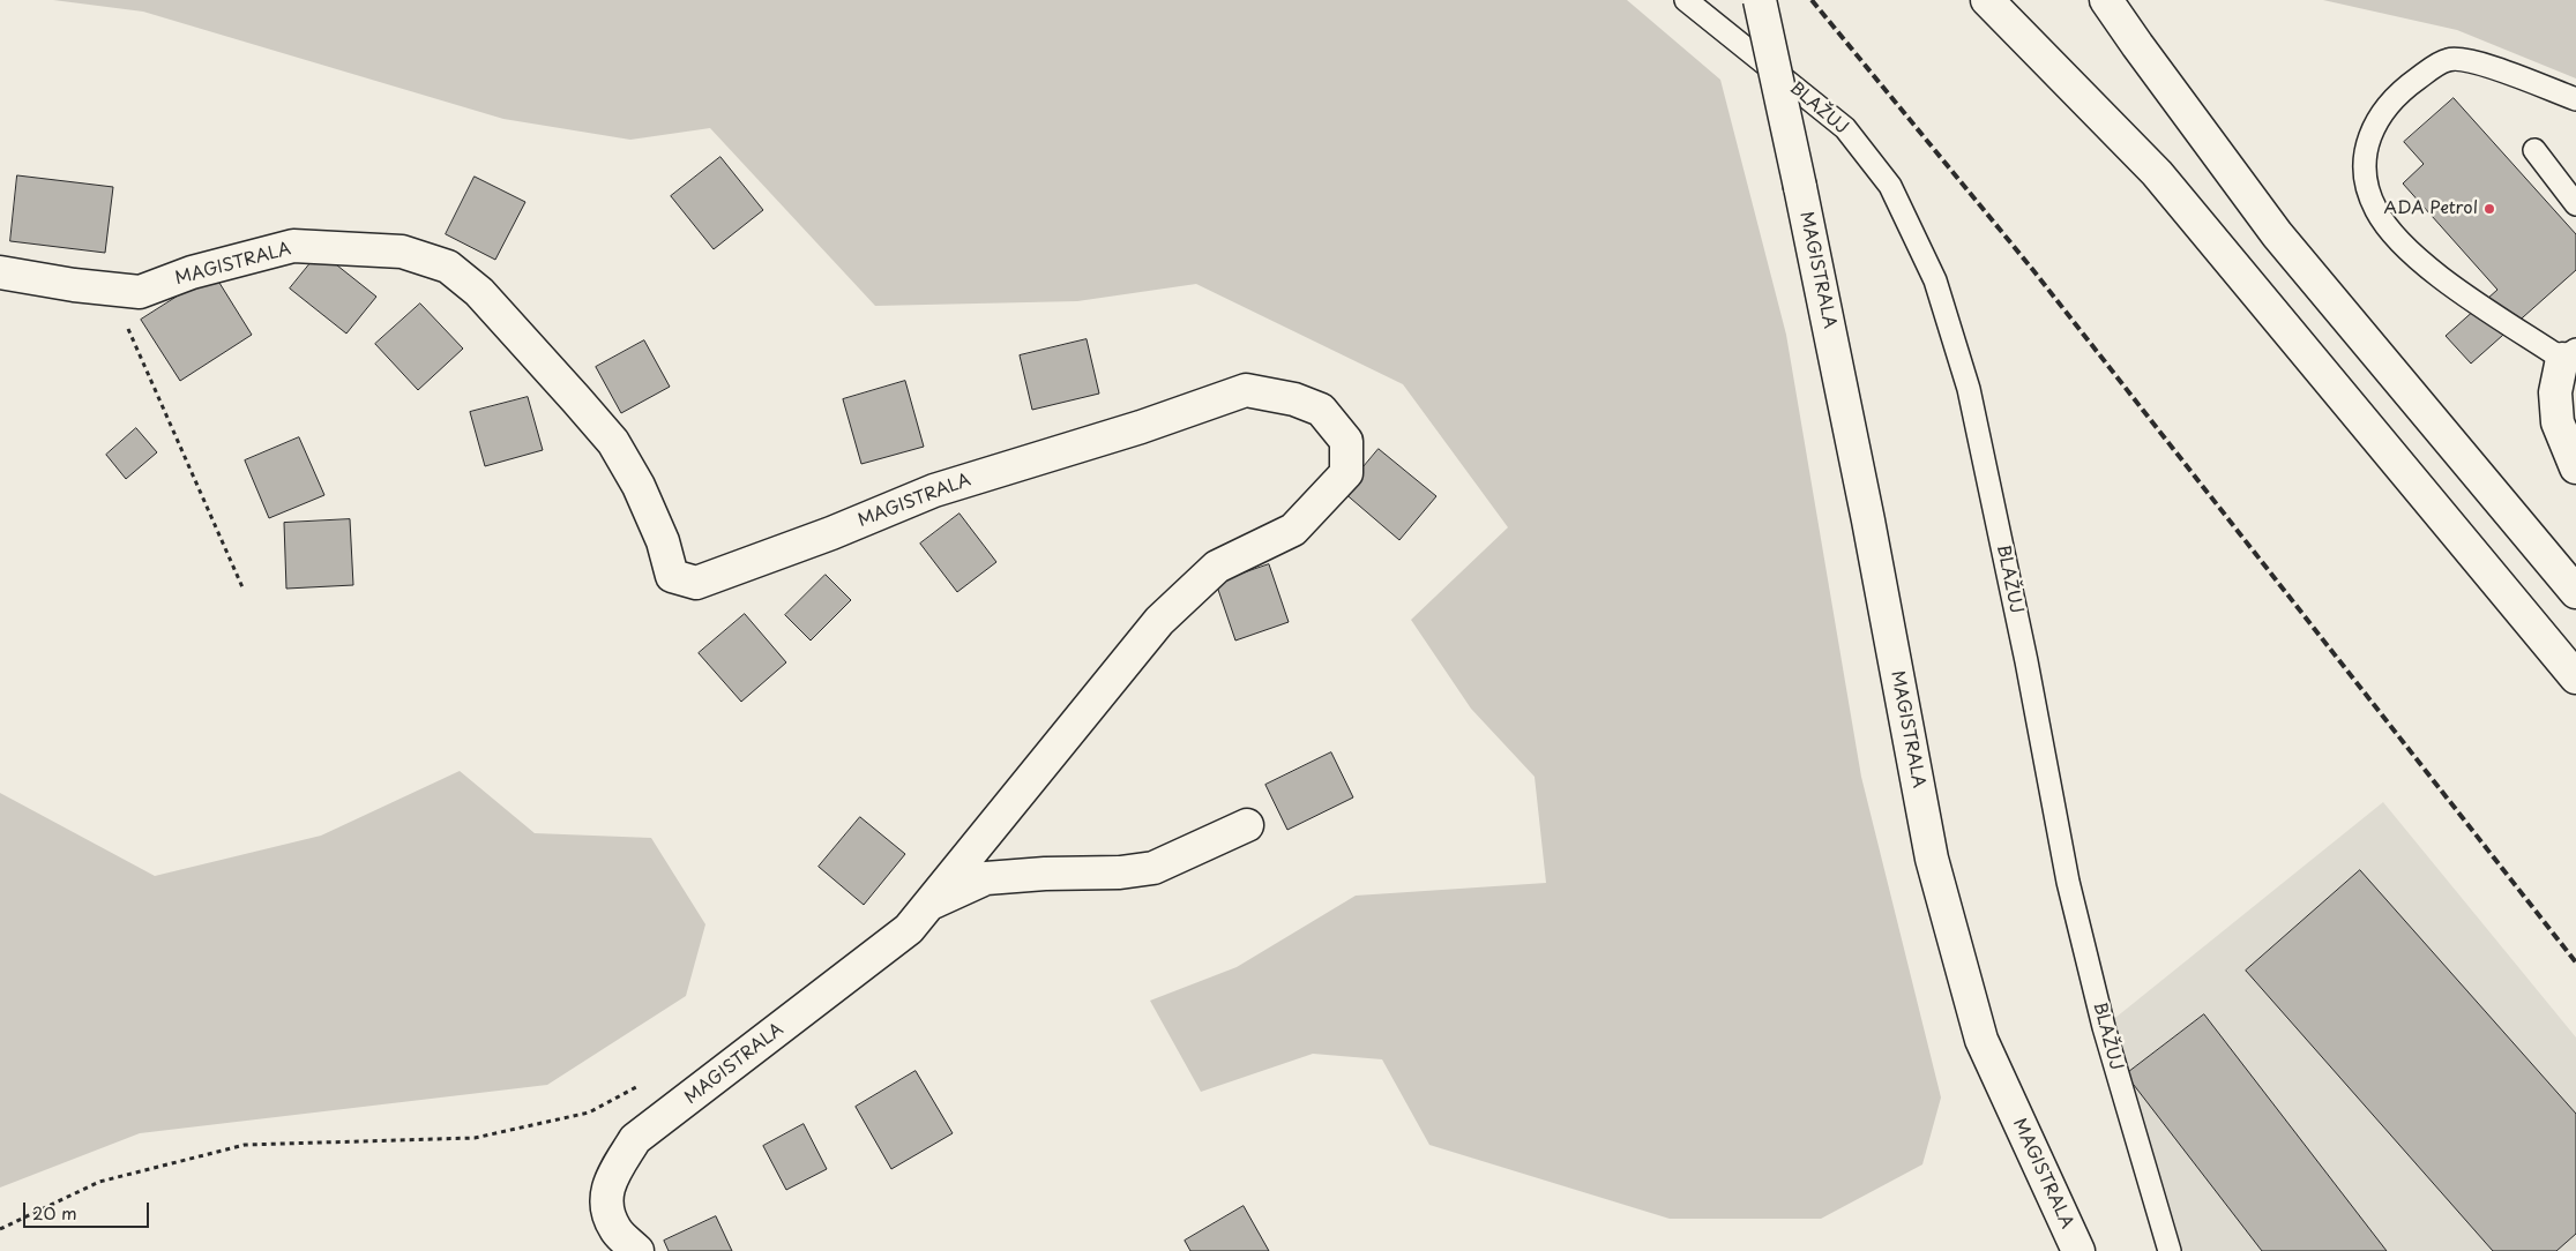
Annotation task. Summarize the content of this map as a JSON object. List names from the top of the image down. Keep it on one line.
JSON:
{"streets":{"main road":["MAGISTRALA"],"lane":["BLAŽUJ"]},"places":["ADA Petrol"],"scale_bar":"20 m"}
